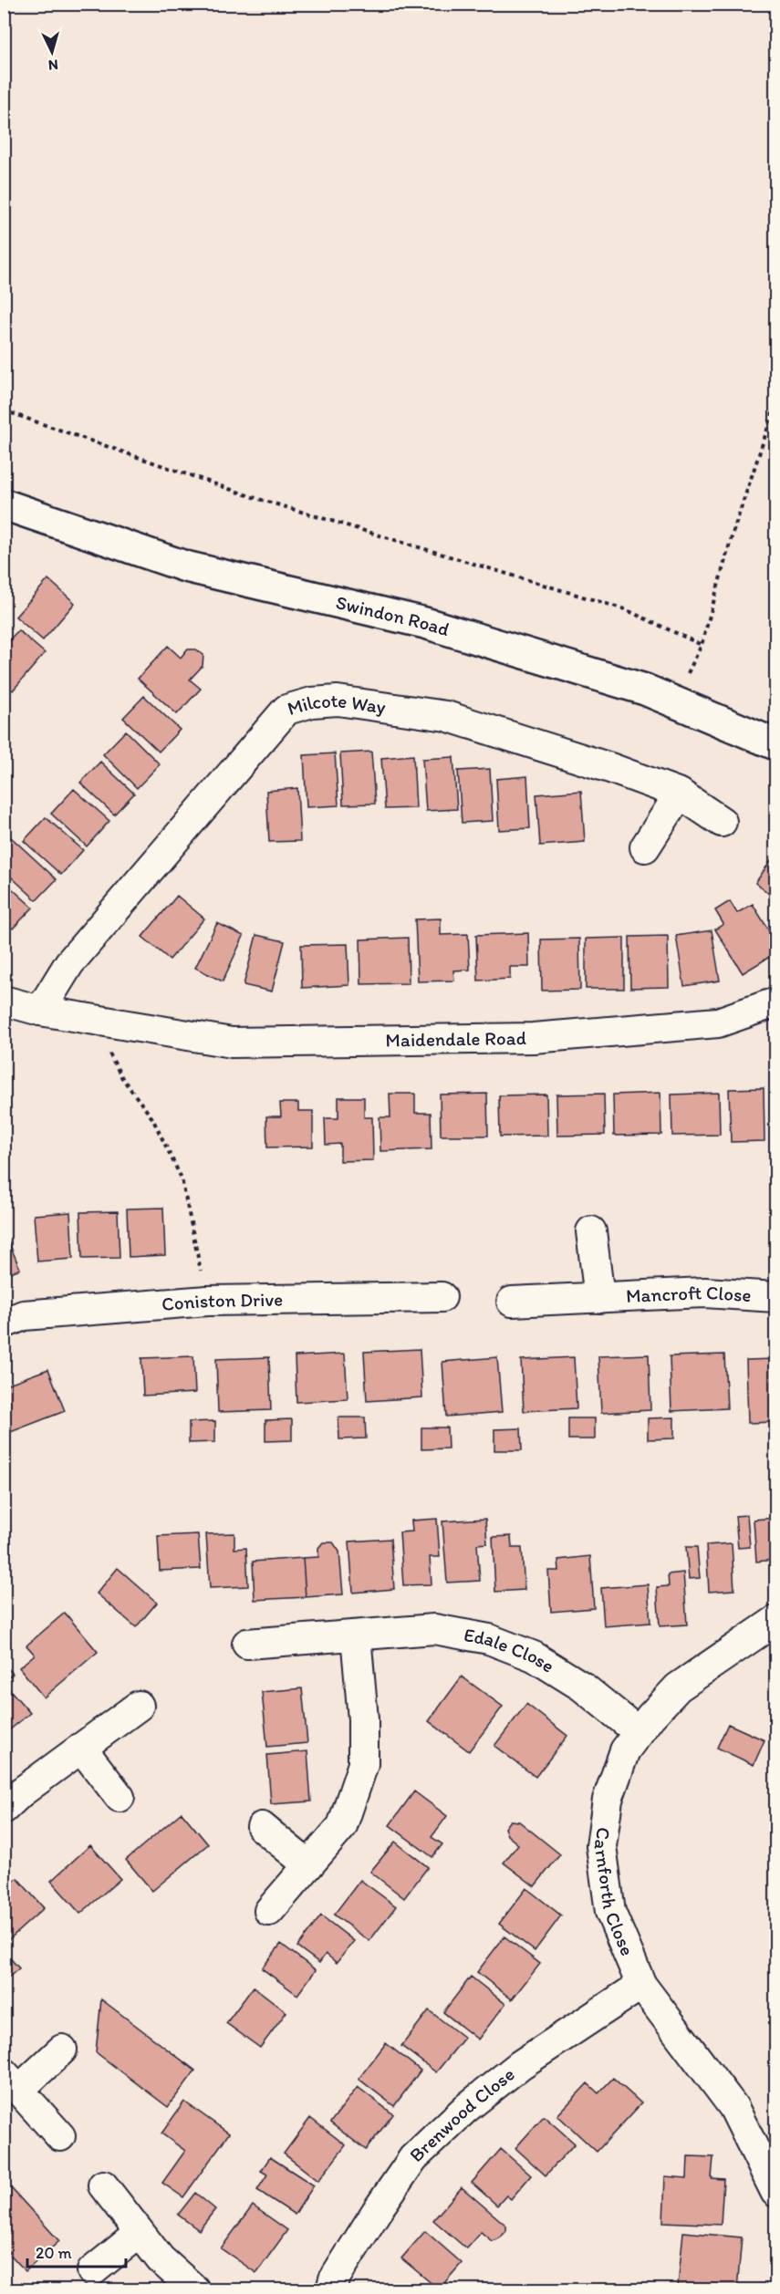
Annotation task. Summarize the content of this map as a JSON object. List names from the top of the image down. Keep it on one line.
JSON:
{"streets":{"main road":["Swindon Road"],"street":["Milcote Way","Maidendale Road","Mancroft Close","Coniston Drive","Edale Close","Carnforth Close","Brenwood Close"]},"crossings":[["Milcote Way","Maidendale Road"],["Edale Close","Carnforth Close"],["Carnforth Close","Brenwood Close"]],"scale_bar":"20 m","north":"bottom"}
